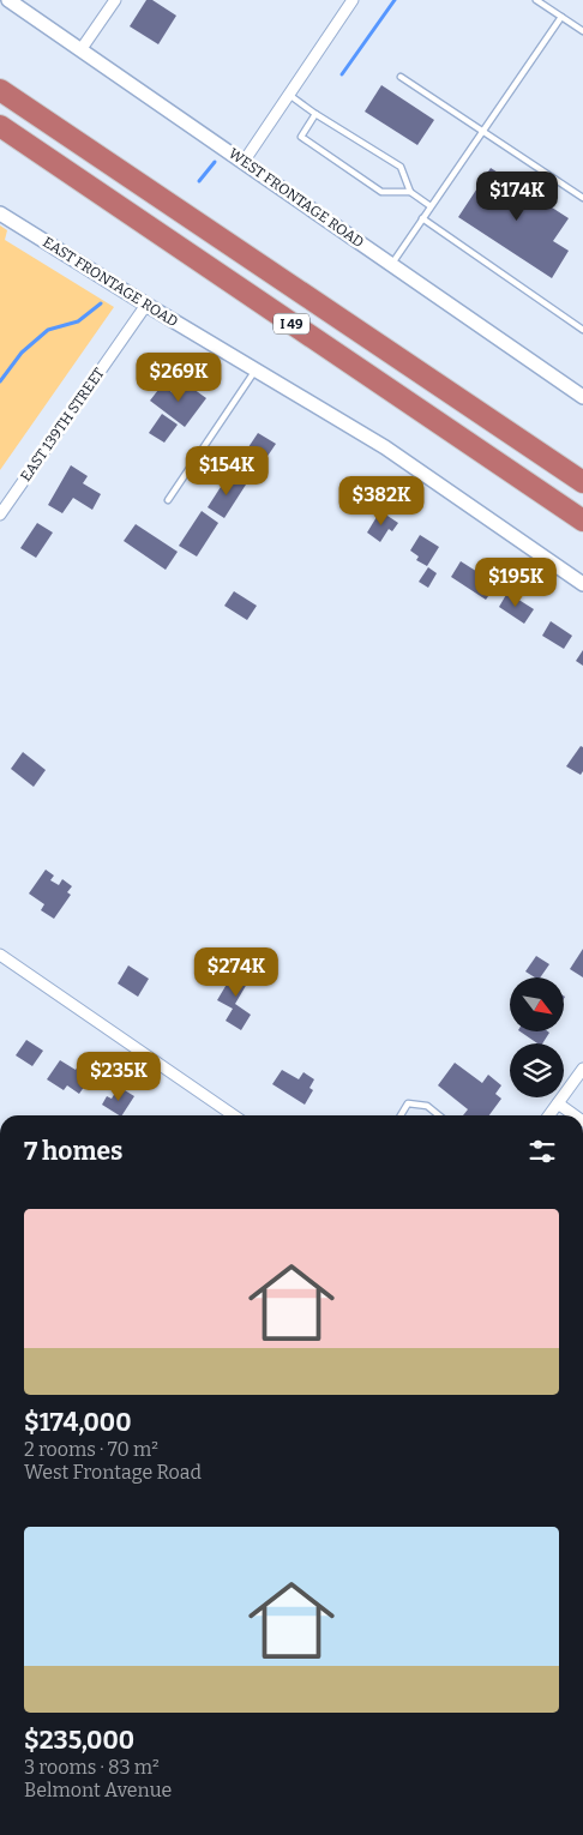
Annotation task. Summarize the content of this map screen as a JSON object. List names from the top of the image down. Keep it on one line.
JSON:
{"streets":{"highway":["I 49"],"street":["WEST FRONTAGE ROAD","EAST FRONTAGE ROAD","EAST 139TH STREET"]},"crossings":[["EAST FRONTAGE ROAD","EAST 139TH STREET"]],"north":"bottom right","page":{"price":["$174K","$269K","$154K","$382K","$195K","$274K","$235K"],"heading":"7 homes","list":[{"name":"$174,000","note":"2 rooms · 70 m² · West Frontage Road"},{"name":"$235,000","note":"3 rooms · 83 m² · Belmont Avenue"}]}}
